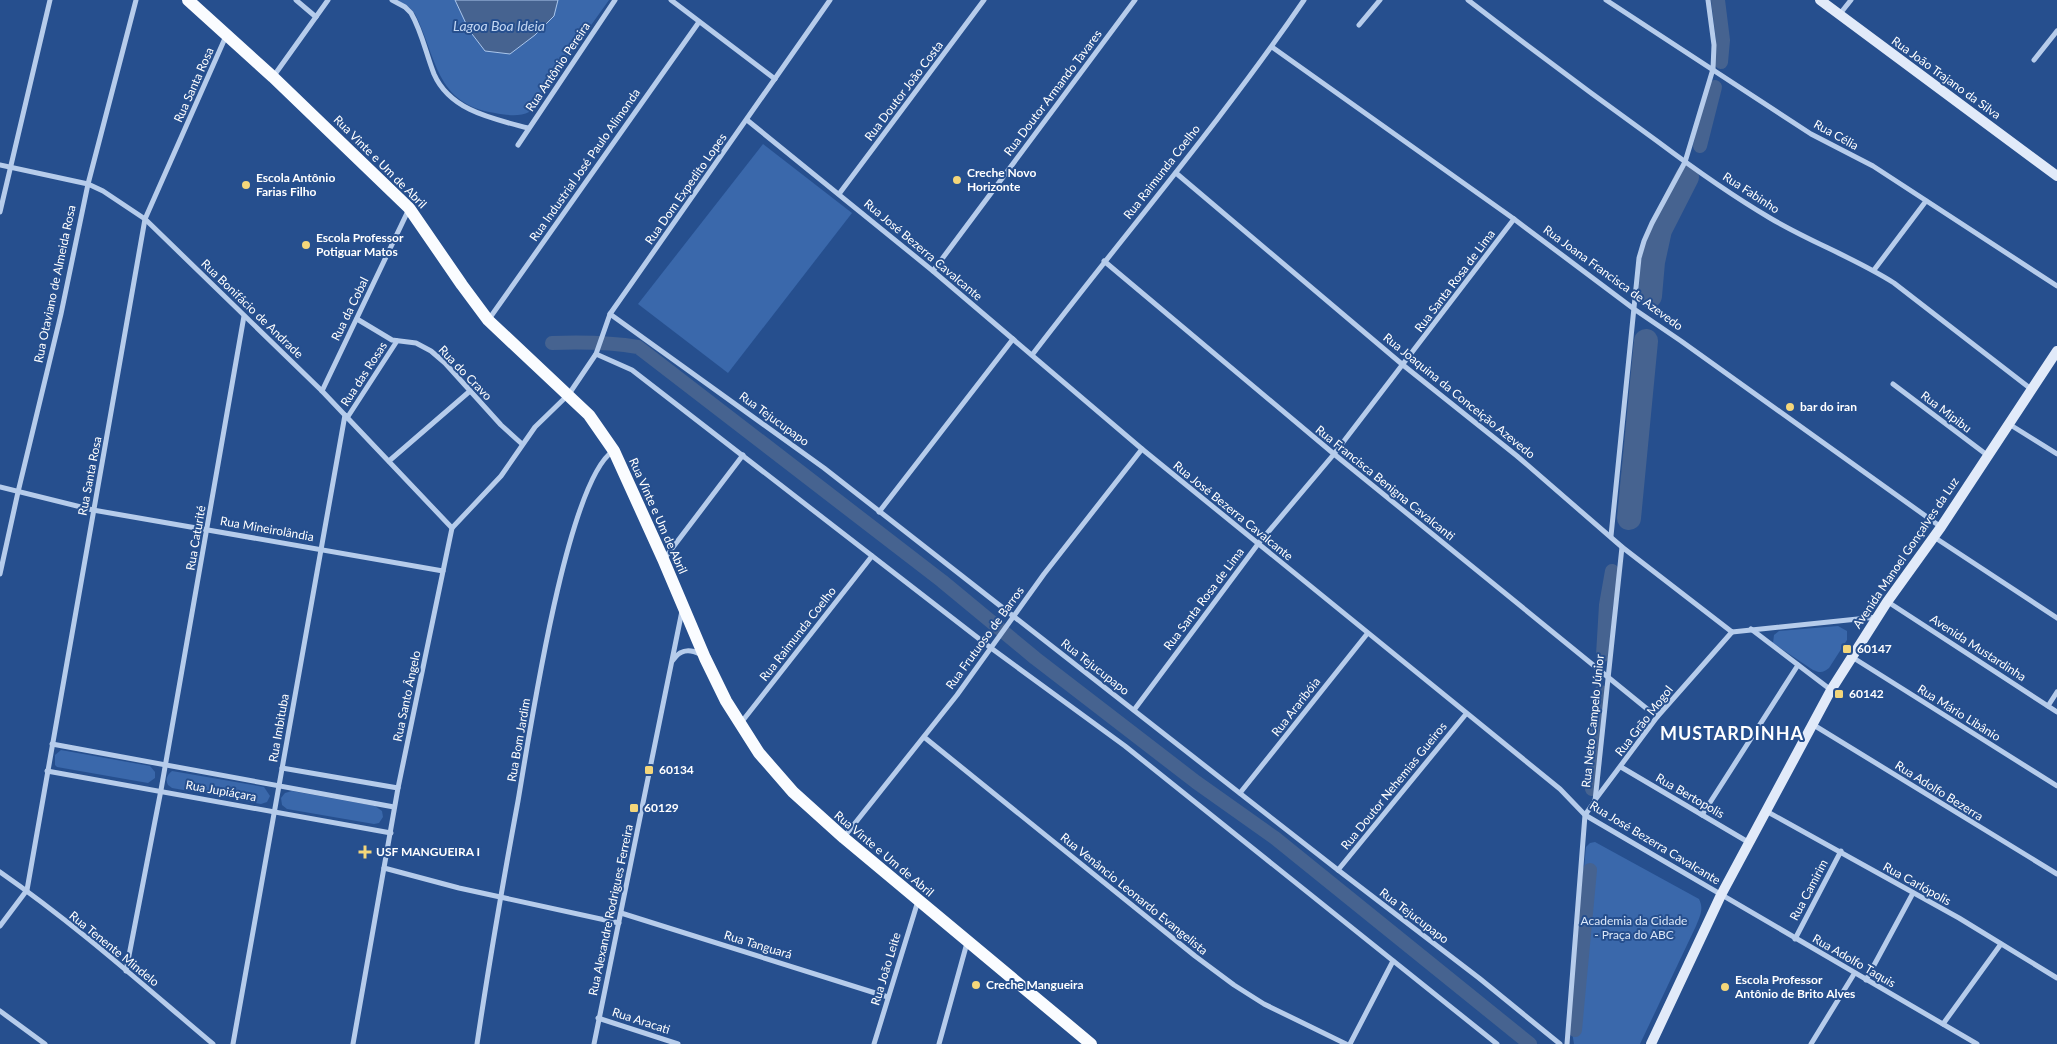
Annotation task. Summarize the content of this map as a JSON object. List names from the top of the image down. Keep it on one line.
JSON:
{"streets":{"main road":["Rua João Trajano da Silva","Rua Vinte e Um de Abril","Avenida Manoel Gonçalves da Luz"],"street":["Rua Antônio Pereira","Rua Santa Rosa","Rua Doutor João Costa","Rua Doutor Armando Tavares","Rua Célia","Rua Industrial José Paulo Alimonda","Rua Raimunda Coelho","Rua Dom Expedito Lopes","Rua Fabinho","Rua José Bezerra Cavalcante","Rua Joana Francisca de Azevedo","Rua Santa Rosa de Lima","Rua Otaviano de Almeida Rosa","Rua Bonifácio de Andrade","Rua da Cobal","Rua do Cravo","Rua das Rosas","Rua Joaquina da Conceição Azevedo","Rua Mipibu","Rua Tejucupapo","Rua Francisca Benigna Cavalcanti","Rua Mineirolândia","Rua Caturité","Rua Frutuoso de Barros","Avenida Mustardinha","Rua Santo Ângelo","Rua Araribóia","Rua Mário Libânio","Rua Neto Campelo Júnior","Rua Grão Mogol","Rua Imbituba","Rua Bom Jardim","Rua Doutor Nehemias Gueiros","Rua Jupiáçara","Rua Adolfo Bezerra","Rua Bertopolis","Rua Carlópolis","Rua Camirim","Rua Venâncio Leonardo Evangelista","Rua Alexandre Rodrigues Ferreira","Rua Tanguará","Rua Tenente Mindelo","Rua Adolfo Taquis","Rua João Leite","Rua Aracati"]},"crossings":[["Rua Santa Rosa","Rua Vinte e Um de Abril"],["Rua Santa Rosa","Rua Bonifácio de Andrade"],["Rua Santa Rosa","Rua Mineirolândia"],["Rua Santa Rosa","Rua Jupiáçara"],["Rua Santa Rosa","Rua Tenente Mindelo"],["Rua Doutor João Costa","Rua José Bezerra Cavalcante"],["Rua Doutor Armando Tavares","Rua José Bezerra Cavalcante"],["Rua Vinte e Um de Abril","Rua Industrial José Paulo Alimonda"],["Rua Vinte e Um de Abril","Rua Raimunda Coelho"],["Rua Vinte e Um de Abril","Rua Dom Expedito Lopes"],["Rua Vinte e Um de Abril","Rua da Cobal"],["Rua Vinte e Um de Abril","Rua Frutuoso de Barros"],["Rua Vinte e Um de Abril","Rua Bom Jardim"],["Rua Vinte e Um de Abril","Rua Alexandre Rodrigues Ferreira"],["Rua Vinte e Um de Abril","Rua João Leite"],["Rua Raimunda Coelho","Rua José Bezerra Cavalcante"],["Rua Raimunda Coelho","Rua Joana Francisca de Azevedo"],["Rua Raimunda Coelho","Rua Joaquina da Conceição Azevedo"],["Rua Raimunda Coelho","Rua Francisca Benigna Cavalcanti"],["Rua Dom Expedito Lopes","Rua José Bezerra Cavalcante"],["Rua Dom Expedito Lopes","Rua Tejucupapo"],["Rua Fabinho","Avenida Manoel Gonçalves da Luz"],["Rua José Bezerra Cavalcante","Rua Santa Rosa de Lima"],["Rua José Bezerra Cavalcante","Avenida Manoel Gonçalves da Luz"],["Rua José Bezerra Cavalcante","Rua Frutuoso de Barros"],["Rua José Bezerra Cavalcante","Rua Araribóia"],["Rua José Bezerra Cavalcante","Rua Neto Campelo Júnior"],["Rua José Bezerra Cavalcante","Rua Doutor Nehemias Gueiros"],["Rua José Bezerra Cavalcante","Rua Adolfo Taquis"],["Rua Joana Francisca de Azevedo","Rua Santa Rosa de Lima"],["Rua Joana Francisca de Azevedo","Avenida Manoel Gonçalves da Luz"],["Rua Santa Rosa de Lima","Rua Joaquina da Conceição Azevedo"],["Rua Santa Rosa de Lima","Rua Tejucupapo"],["Rua Santa Rosa de Lima","Rua Francisca Benigna Cavalcanti"],["Rua Otaviano de Almeida Rosa","Rua Bonifácio de Andrade"],["Rua Otaviano de Almeida Rosa","Rua Mineirolândia"],["Rua Bonifácio de Andrade","Rua da Cobal"],["Rua Bonifácio de Andrade","Rua das Rosas"],["Rua Bonifácio de Andrade","Rua Caturité"],["Rua Bonifácio de Andrade","Rua Santo Ângelo"],["Rua Bonifácio de Andrade","Rua Imbituba"],["Rua da Cobal","Rua do Cravo"],["Rua do Cravo","Rua das Rosas"],["Rua das Rosas","Rua Imbituba"],["Rua Joaquina da Conceição Azevedo","Rua Neto Campelo Júnior"],["Rua Joaquina da Conceição Azevedo","Rua Grão Mogol"],["Rua Mipibu","Avenida Manoel Gonçalves da Luz"],["Rua Tejucupapo","Rua Frutuoso de Barros"],["Rua Tejucupapo","Rua Araribóia"],["Rua Tejucupapo","Rua Doutor Nehemias Gueiros"],["Rua Francisca Benigna Cavalcanti","Rua Neto Campelo Júnior"],["Rua Francisca Benigna Cavalcanti","Rua Grão Mogol"],["Rua Mineirolândia","Rua Caturité"],["Rua Mineirolândia","Rua Santo Ângelo"],["Rua Mineirolândia","Rua Imbituba"],["Rua Caturité","Rua Jupiáçara"],["Avenida Manoel Gonçalves da Luz","Avenida Mustardinha"],["Avenida Manoel Gonçalves da Luz","Rua Mário Libânio"],["Avenida Manoel Gonçalves da Luz","Rua Adolfo Bezerra"],["Avenida Manoel Gonçalves da Luz","Rua Bertopolis"],["Avenida Manoel Gonçalves da Luz","Rua Carlópolis"],["Avenida Manoel Gonçalves da Luz","Rua Adolfo Taquis"],["Rua Frutuoso de Barros","Rua Venâncio Leonardo Evangelista"],["Rua Santo Ângelo","Rua Jupiáçara"],["Rua Neto Campelo Júnior","Rua Grão Mogol"],["Rua Grão Mogol","Rua Bertopolis"],["Rua Imbituba","Rua Jupiáçara"],["Rua Carlópolis","Rua Camirim"],["Rua Camirim","Rua Adolfo Taquis"],["Rua Alexandre Rodrigues Ferreira","Rua Tanguará"],["Rua Alexandre Rodrigues Ferreira","Rua Aracati"],["Rua Tanguará","Rua João Leite"]],"districts":["MUSTARDINHA"],"water":["Lagoa Boa Ideia"],"parks":["Academia da Cidade - Praça do ABC"],"places":{"other":["Creche Novo Horizonte","Escola Antônio Farias Filho","Escola Professor Potiguar Matos","bar do iran","Creche Mangueira","Escola Professor Antônio de Brito Alves"],"transit":["60147","60142","60134","60129"],"health":["USF MANGUEIRA I"]}}
